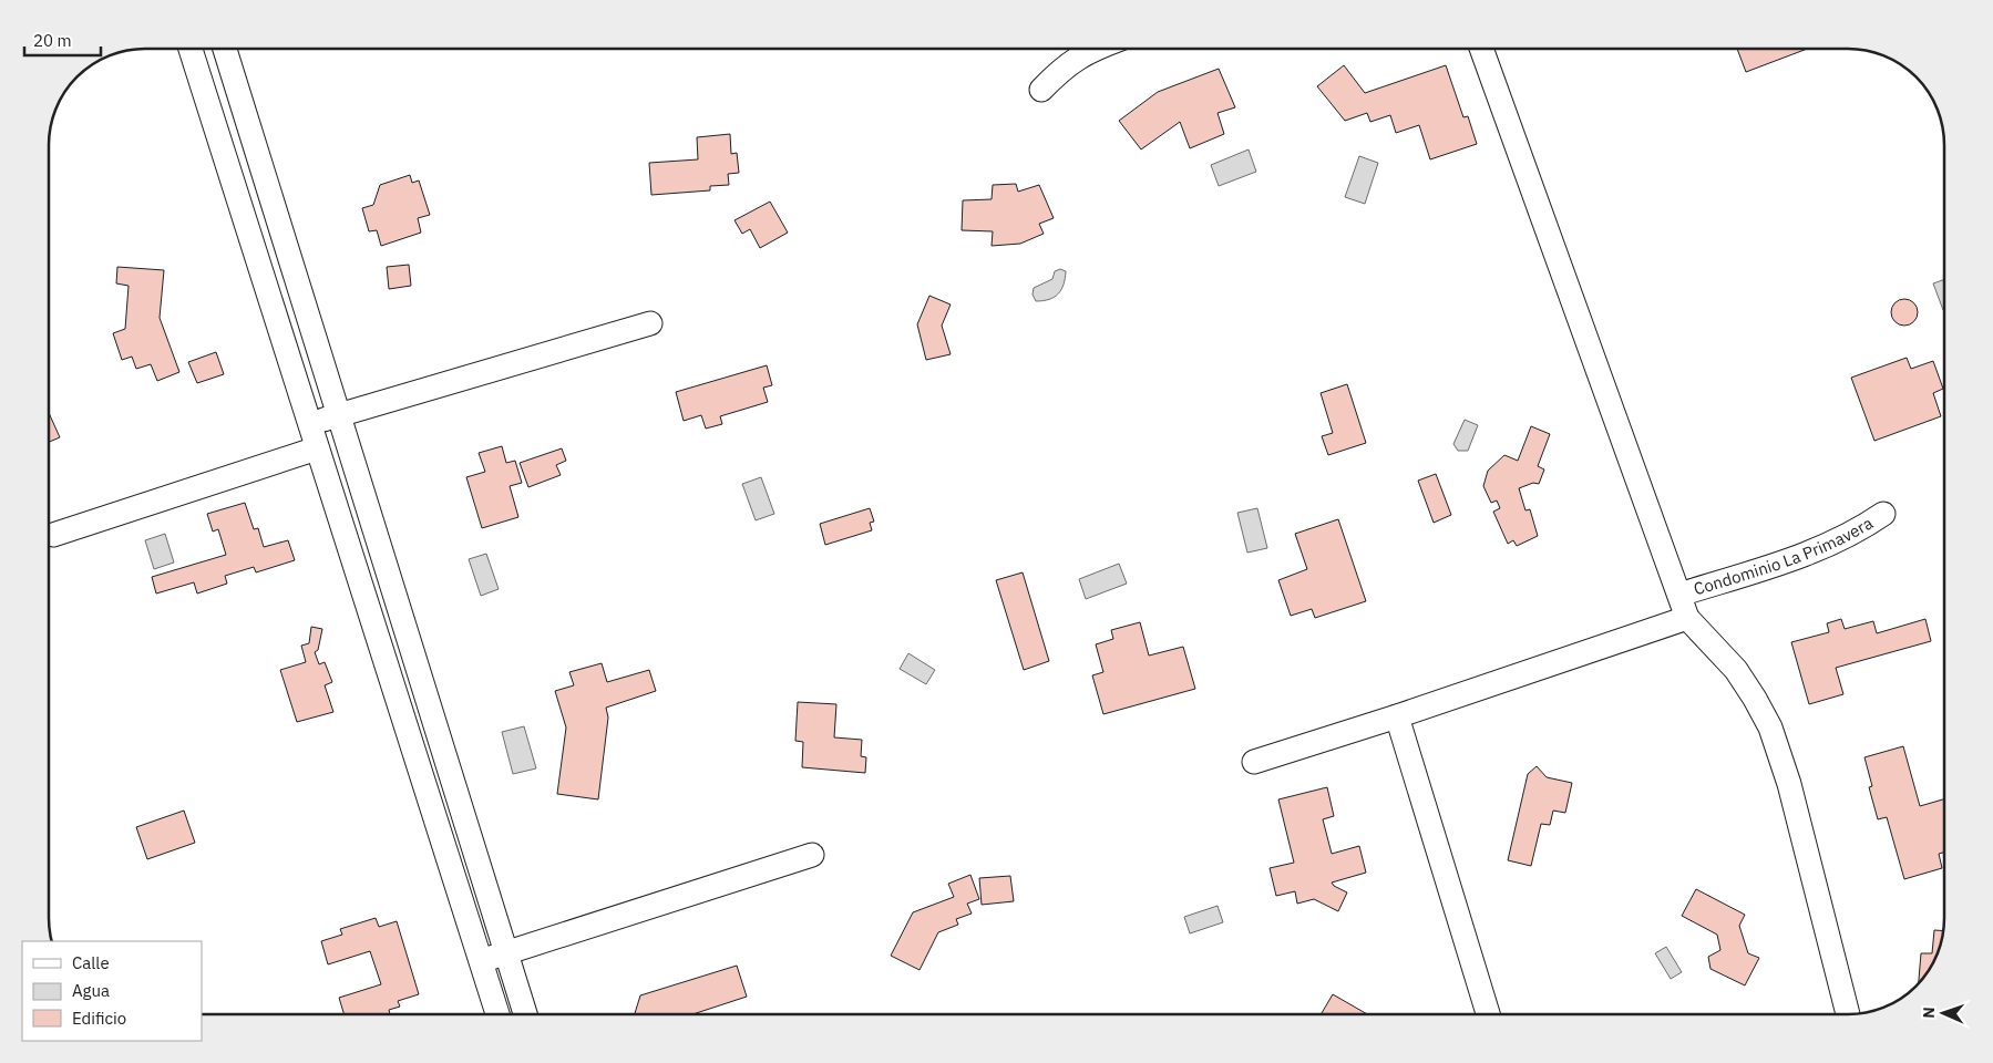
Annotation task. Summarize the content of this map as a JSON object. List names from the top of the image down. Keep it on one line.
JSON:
{"streets":{"street":["Condominio La Primavera"]},"legend":["Calle","Agua","Edificio"],"scale_bar":"20 m","north":"left"}
